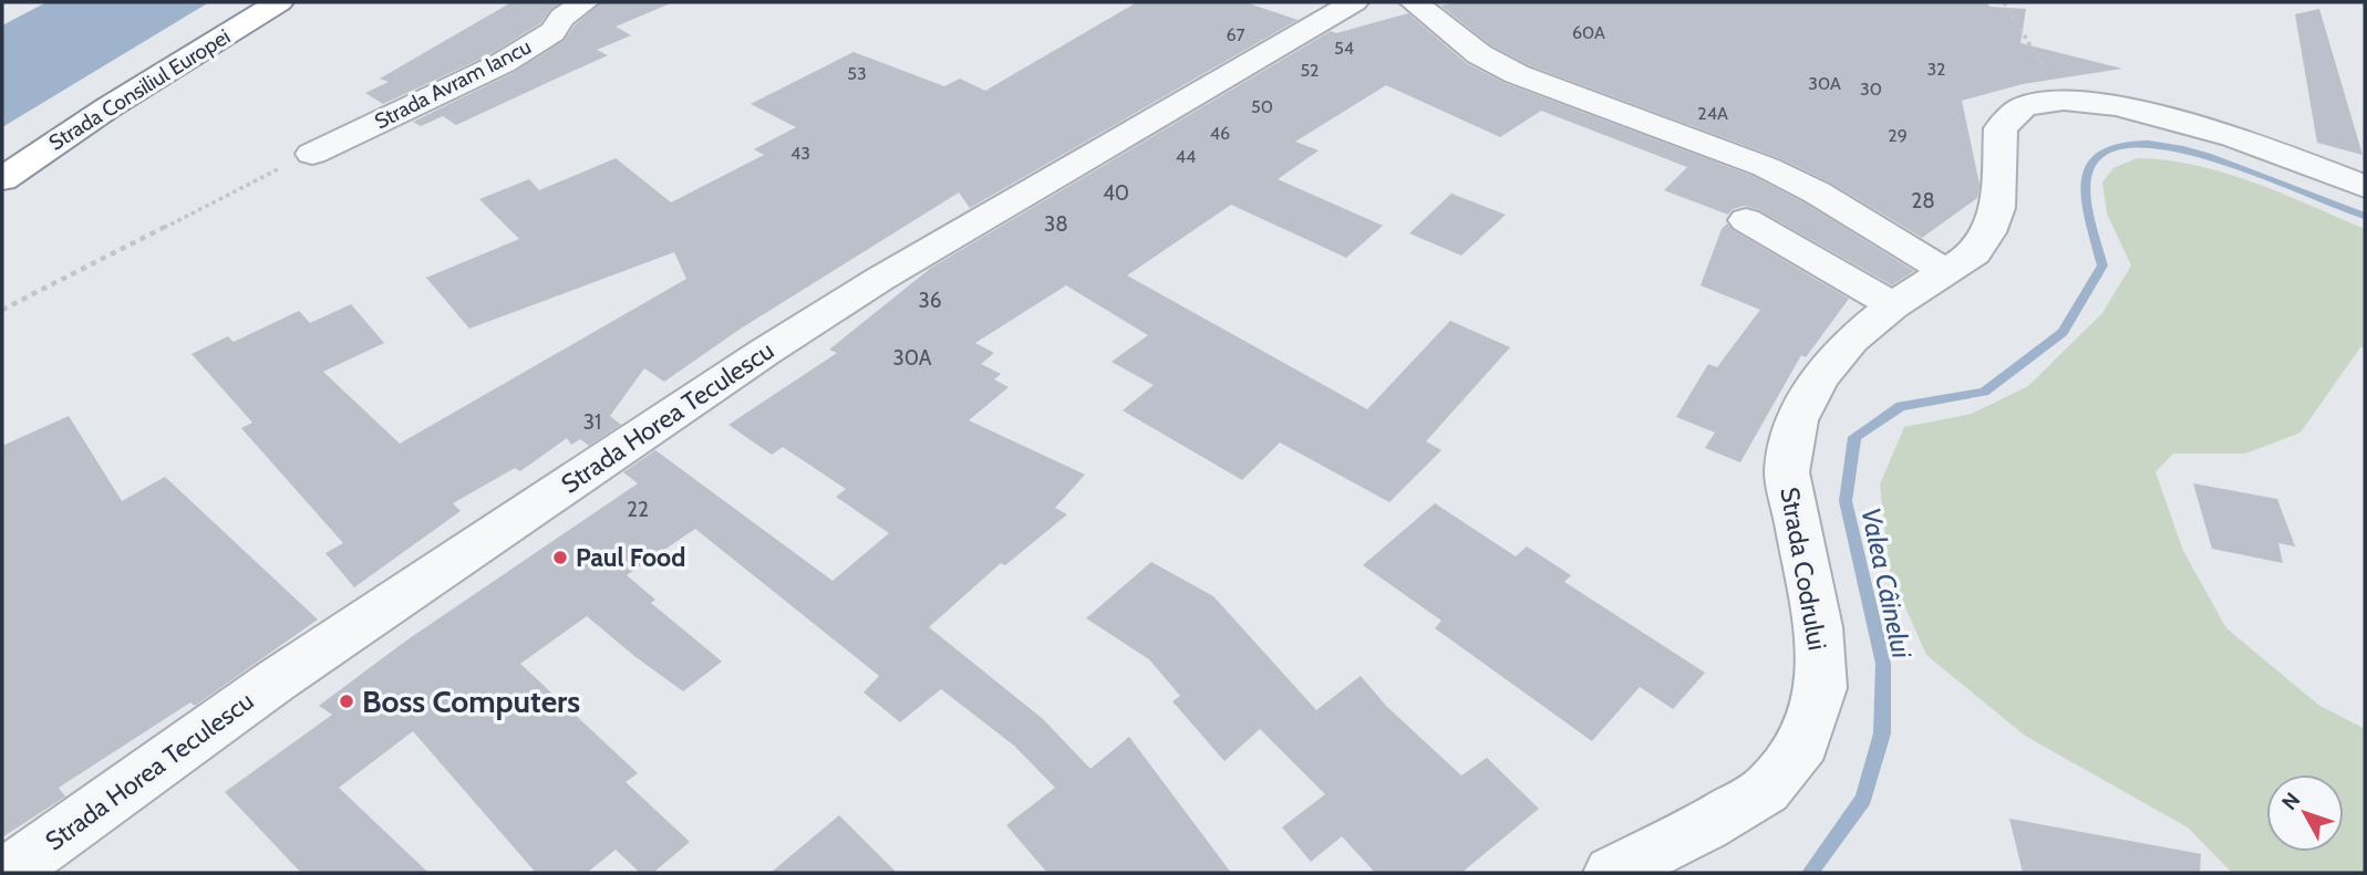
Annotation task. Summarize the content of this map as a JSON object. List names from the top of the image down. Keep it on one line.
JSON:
{"streets":{"highway":["Strada Consiliul Europei"],"street":["Strada Avram Iancu","Strada Horea Teculescu","Strada Codrului"]},"water":["Valea Câinelui"],"places":["Paul Food","Boss Computers"],"house_numbers":["60A","67","54","32","52","53","30A","30","50","24A","46","29","43","44","40","28","38","36","30A","31","22"],"north":"top left"}
